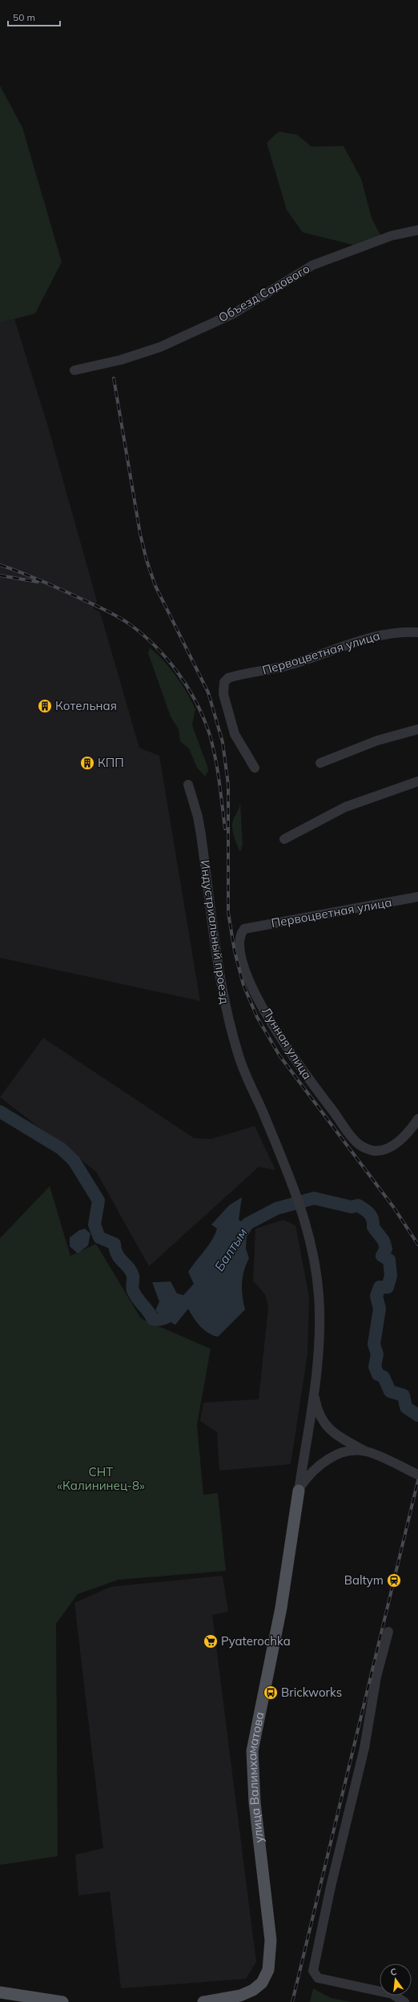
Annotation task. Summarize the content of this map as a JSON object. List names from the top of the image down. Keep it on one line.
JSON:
{"streets":{"main road":["улица Валимхаматова"],"street":["Объезд Садового","Первоцветная улица","Индустриальный проезд","Лунная улица"]},"crossings":[["Первоцветная улица","Лунная улица"]],"water":["Балтым"],"parks":["СНТ «Калининец-8»"],"places":{"building":["Котельная","КПП"],"station":["Baltym"],"supermarket":["Pyaterochka"],"bus stop":["Brickworks"]},"scale_bar":"50 m","north":"top"}
